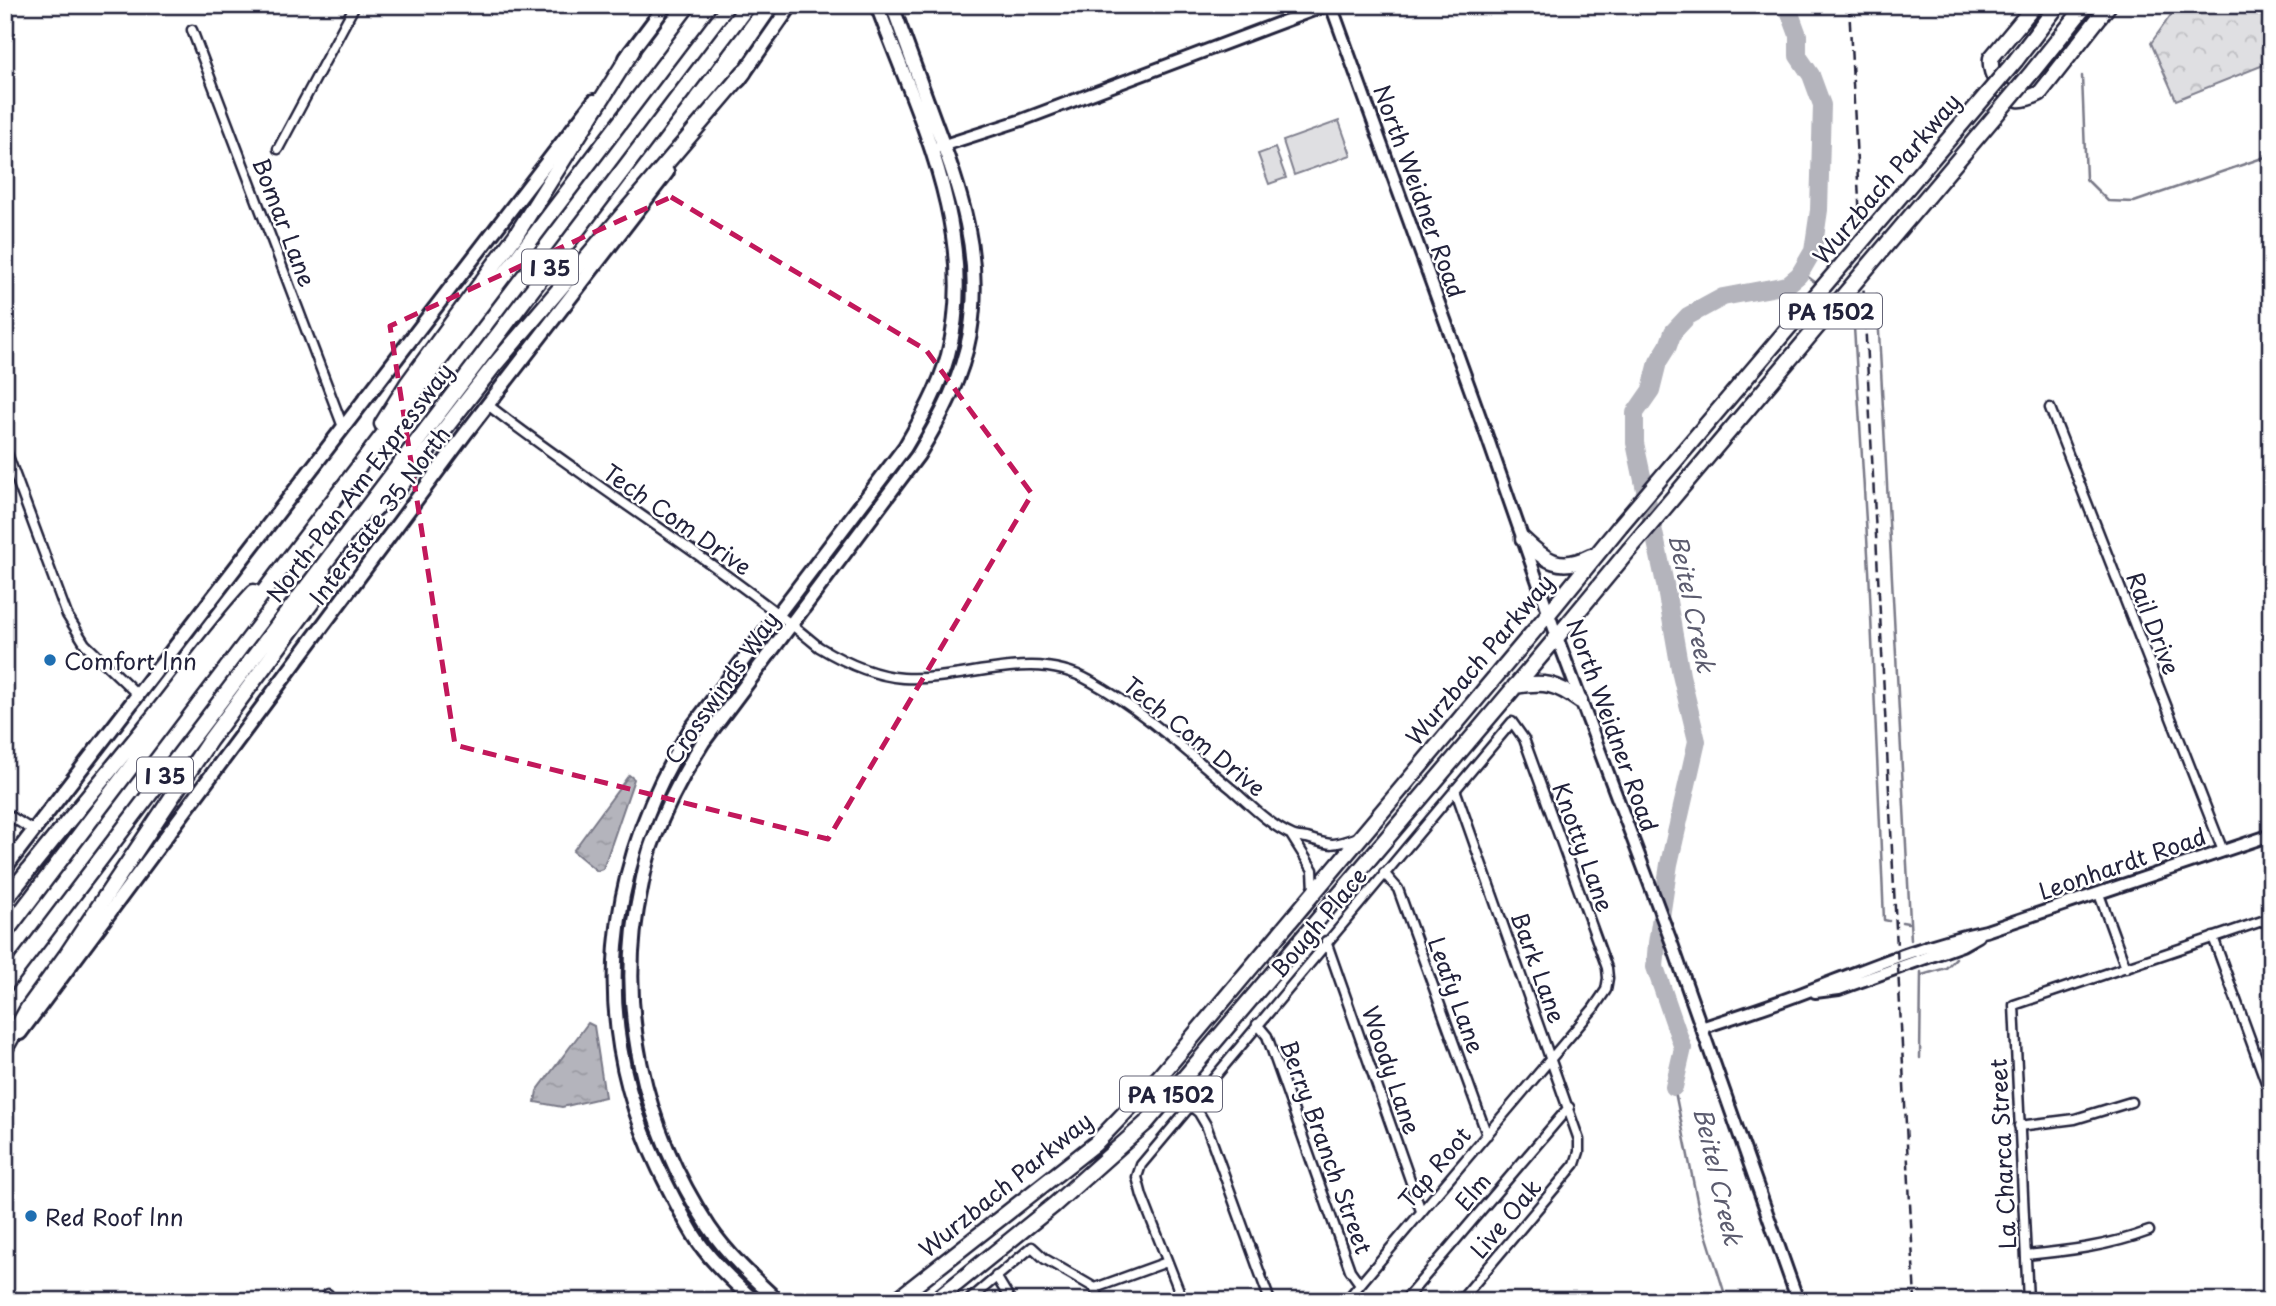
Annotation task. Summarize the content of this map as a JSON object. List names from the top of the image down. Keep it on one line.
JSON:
{"streets":{"highway":["Wurzbach Parkway","I 35","PA 1502","North Pan Am Expressway"],"main road":["Interstate 35 North","Crosswinds Way"],"street":["North Weidner Road","Bomar Lane","Tech Com Drive","Rail Drive","Knotty Lane","Leonhardt Road","Bough Place","Bark Lane","Leafy Lane","Woody Lane","Berry Branch Street","La Charca Street","Tap Root","Elm","Live Oak"]},"crossings":[["Wurzbach Parkway","North Weidner Road"],["Wurzbach Parkway","Tech Com Drive"],["North Weidner Road","Crosswinds Way"],["North Weidner Road","Leonhardt Road"],["Interstate 35 North","Tech Com Drive"],["Tech Com Drive","Crosswinds Way"],["Rail Drive","Leonhardt Road"],["Knotty Lane","Bough Place"],["Knotty Lane","Tap Root"],["Bough Place","Bark Lane"],["Bough Place","Leafy Lane"],["Bough Place","Woody Lane"],["Bough Place","Berry Branch Street"],["Bark Lane","Tap Root"],["Bark Lane","Elm"],["Bark Lane","Live Oak"],["Leafy Lane","Tap Root"],["Woody Lane","Tap Root"],["Berry Branch Street","Tap Root"]],"water":["Beitel Creek"],"places":["Comfort Inn","Red Roof Inn"]}
